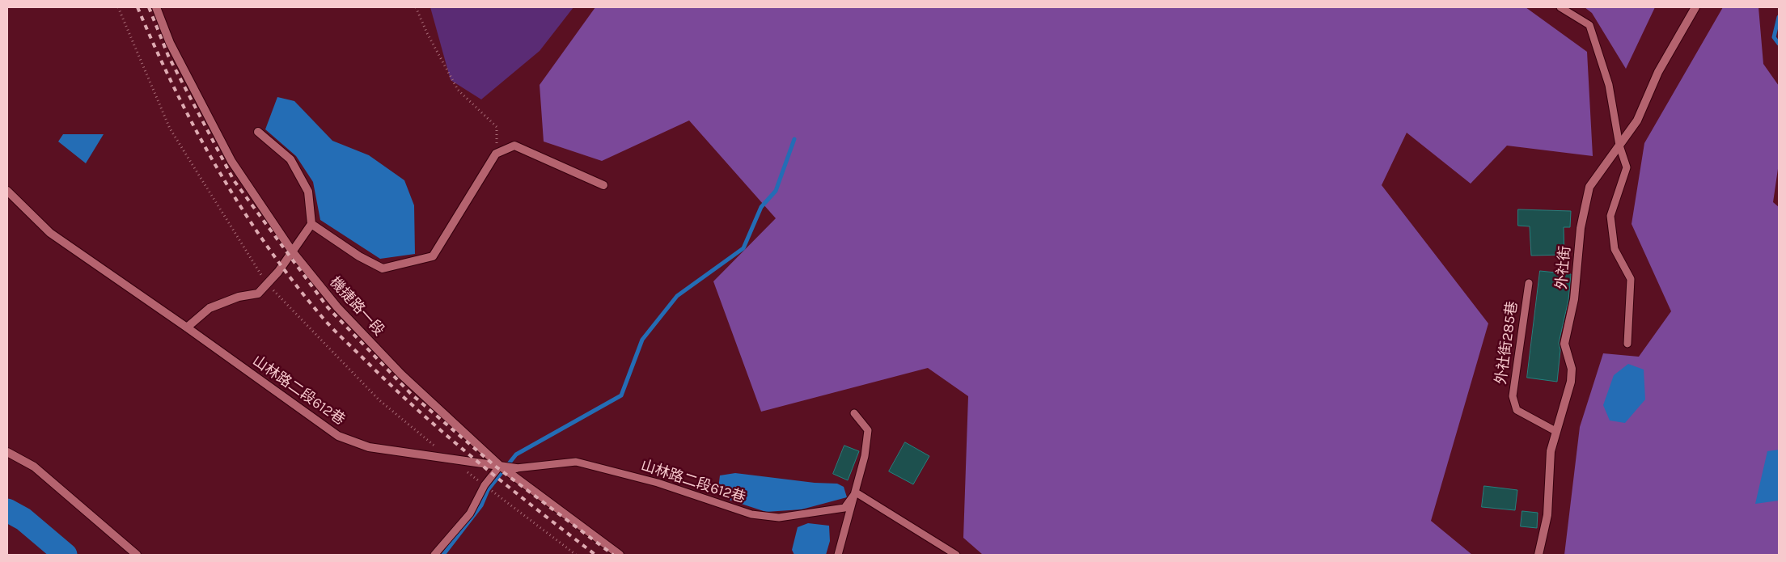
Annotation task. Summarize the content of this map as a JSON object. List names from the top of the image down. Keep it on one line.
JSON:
{"streets":{"street":["外社街","機捷路一段","山林路二段612巷"],"lane":["外社街285巷"]},"crossings":[["外社街","外社街285巷"],["機捷路一段","山林路二段612巷"]]}
